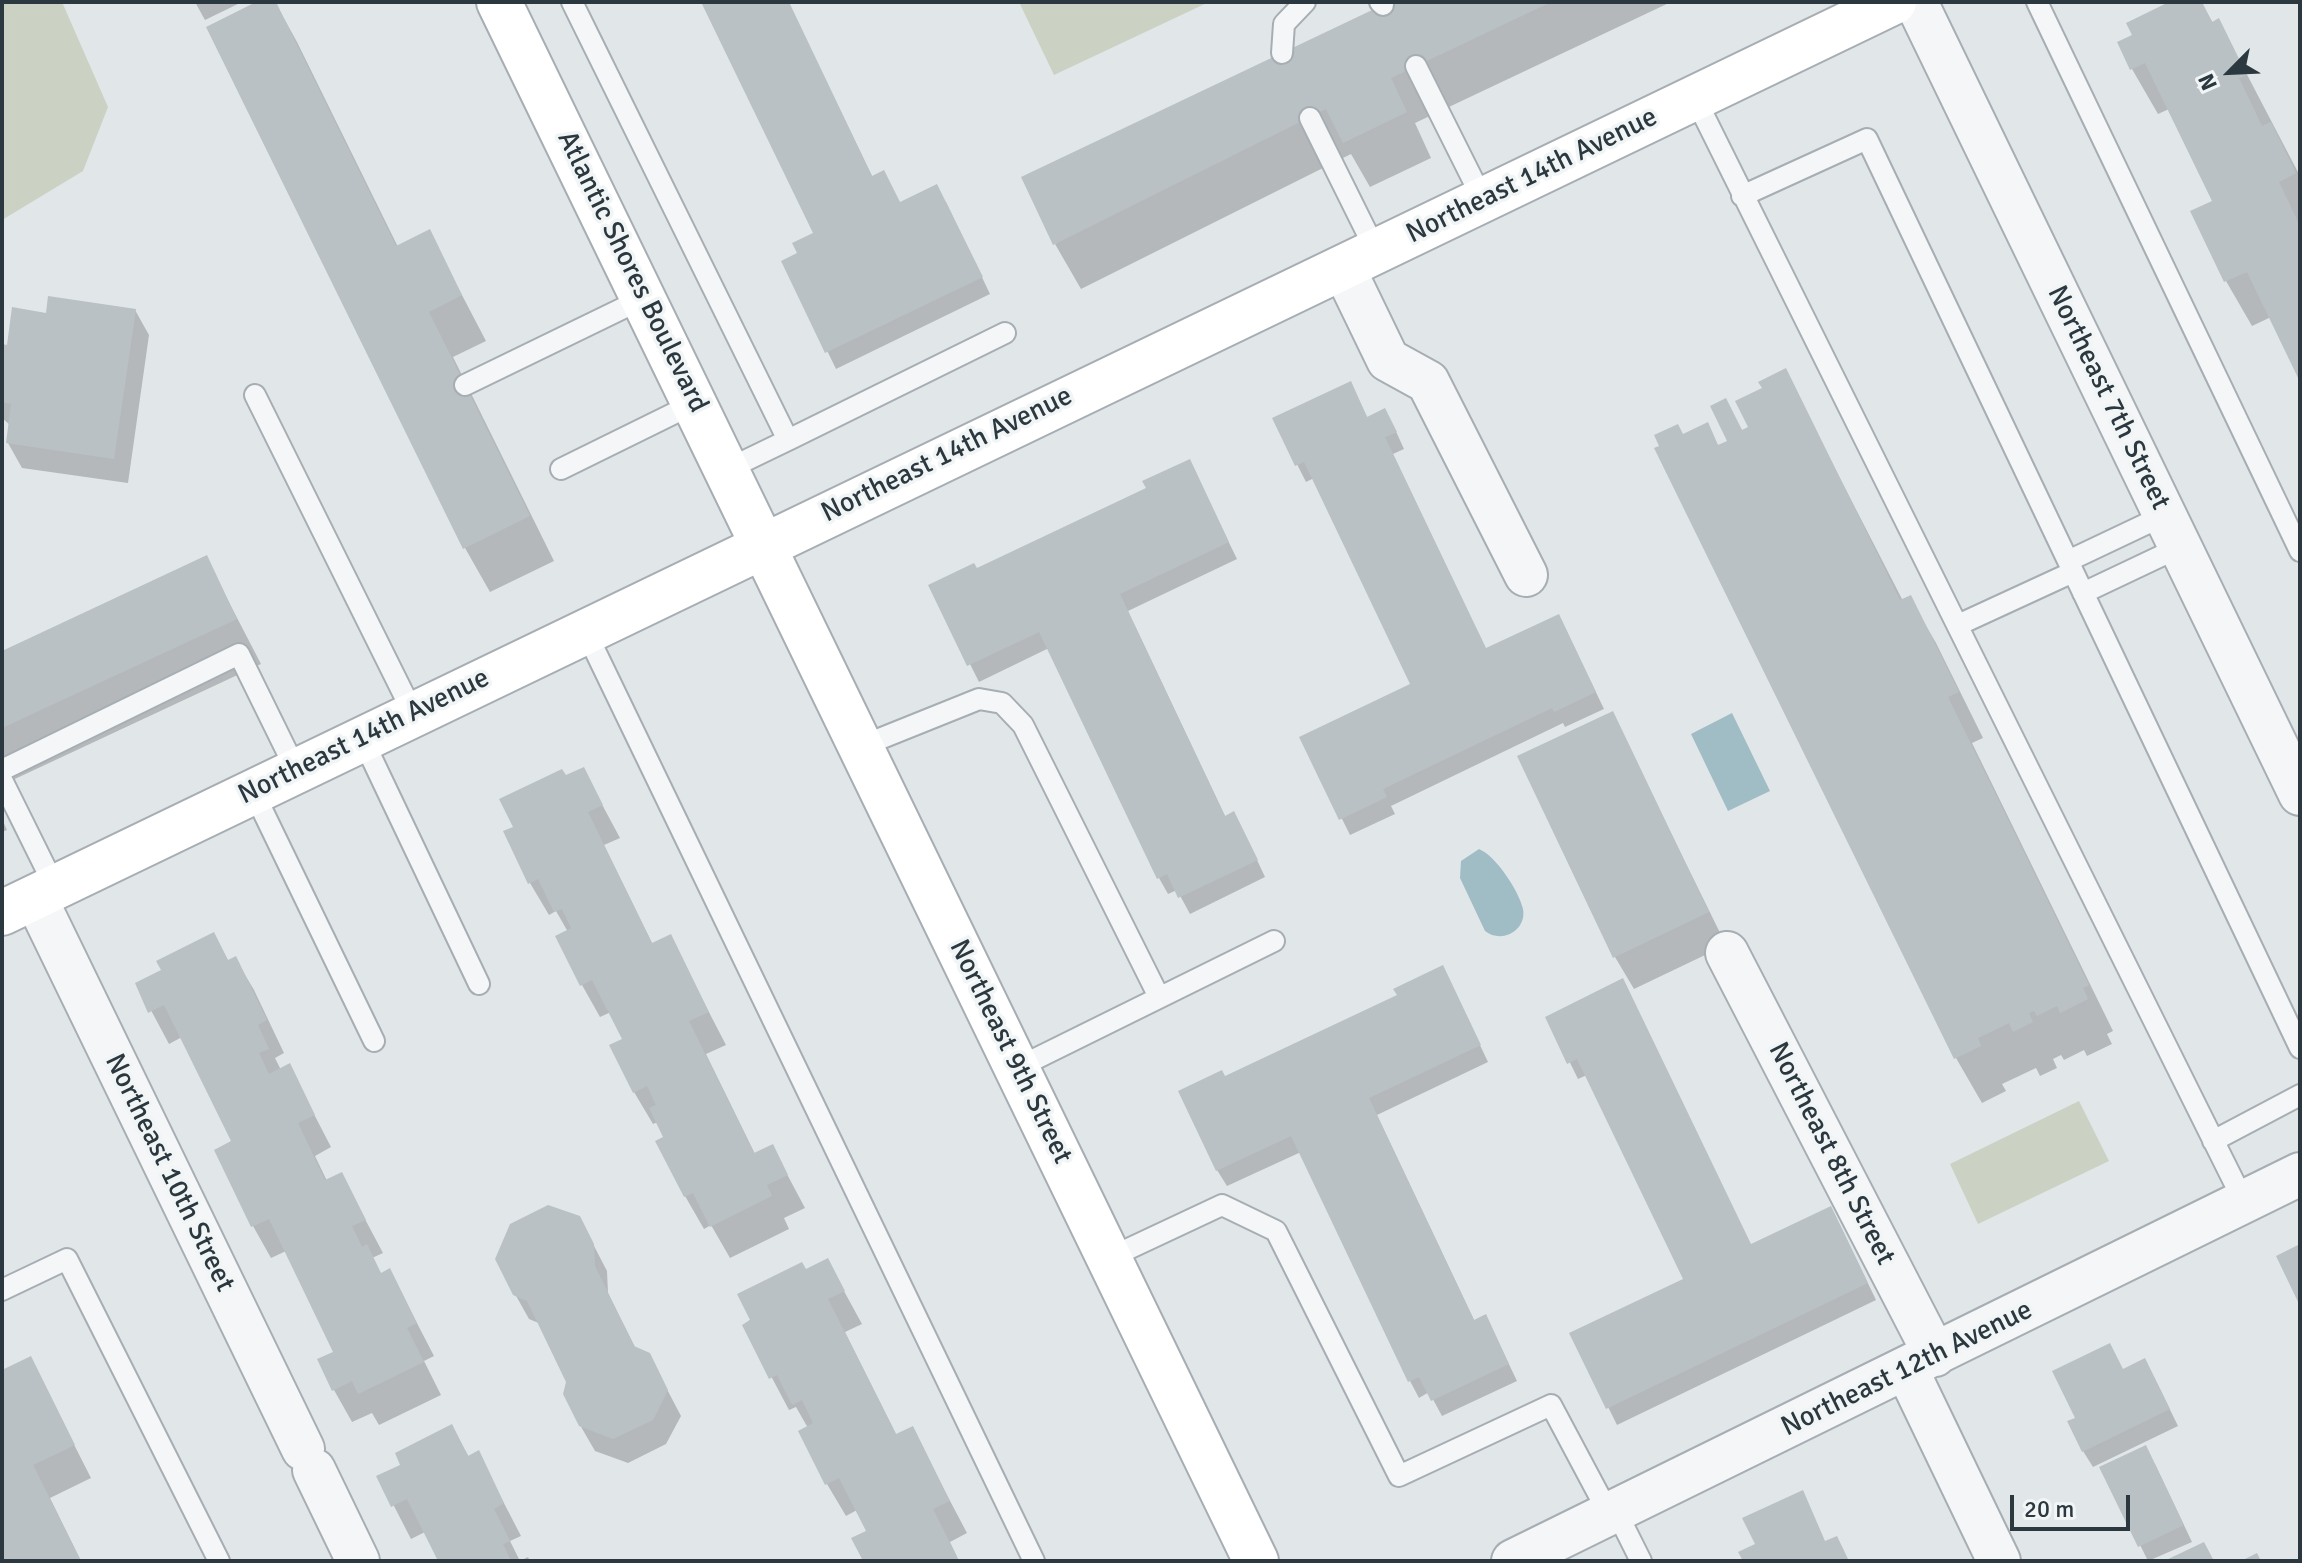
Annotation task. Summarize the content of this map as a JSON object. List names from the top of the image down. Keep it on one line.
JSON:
{"streets":{"street":["Northeast 14th Avenue","Atlantic Shores Boulevard","Northeast 7th Street","Northeast 9th Street","Northeast 8th Street","Northeast 10th Street","Northeast 12th Avenue"]},"crossings":[["Northeast 14th Avenue","Atlantic Shores Boulevard"],["Northeast 14th Avenue","Northeast 9th Street"],["Northeast 14th Avenue","Northeast 10th Street"],["Atlantic Shores Boulevard","Northeast 9th Street"],["Northeast 8th Street","Northeast 12th Avenue"]],"scale_bar":"20 m","north":"bottom left"}
